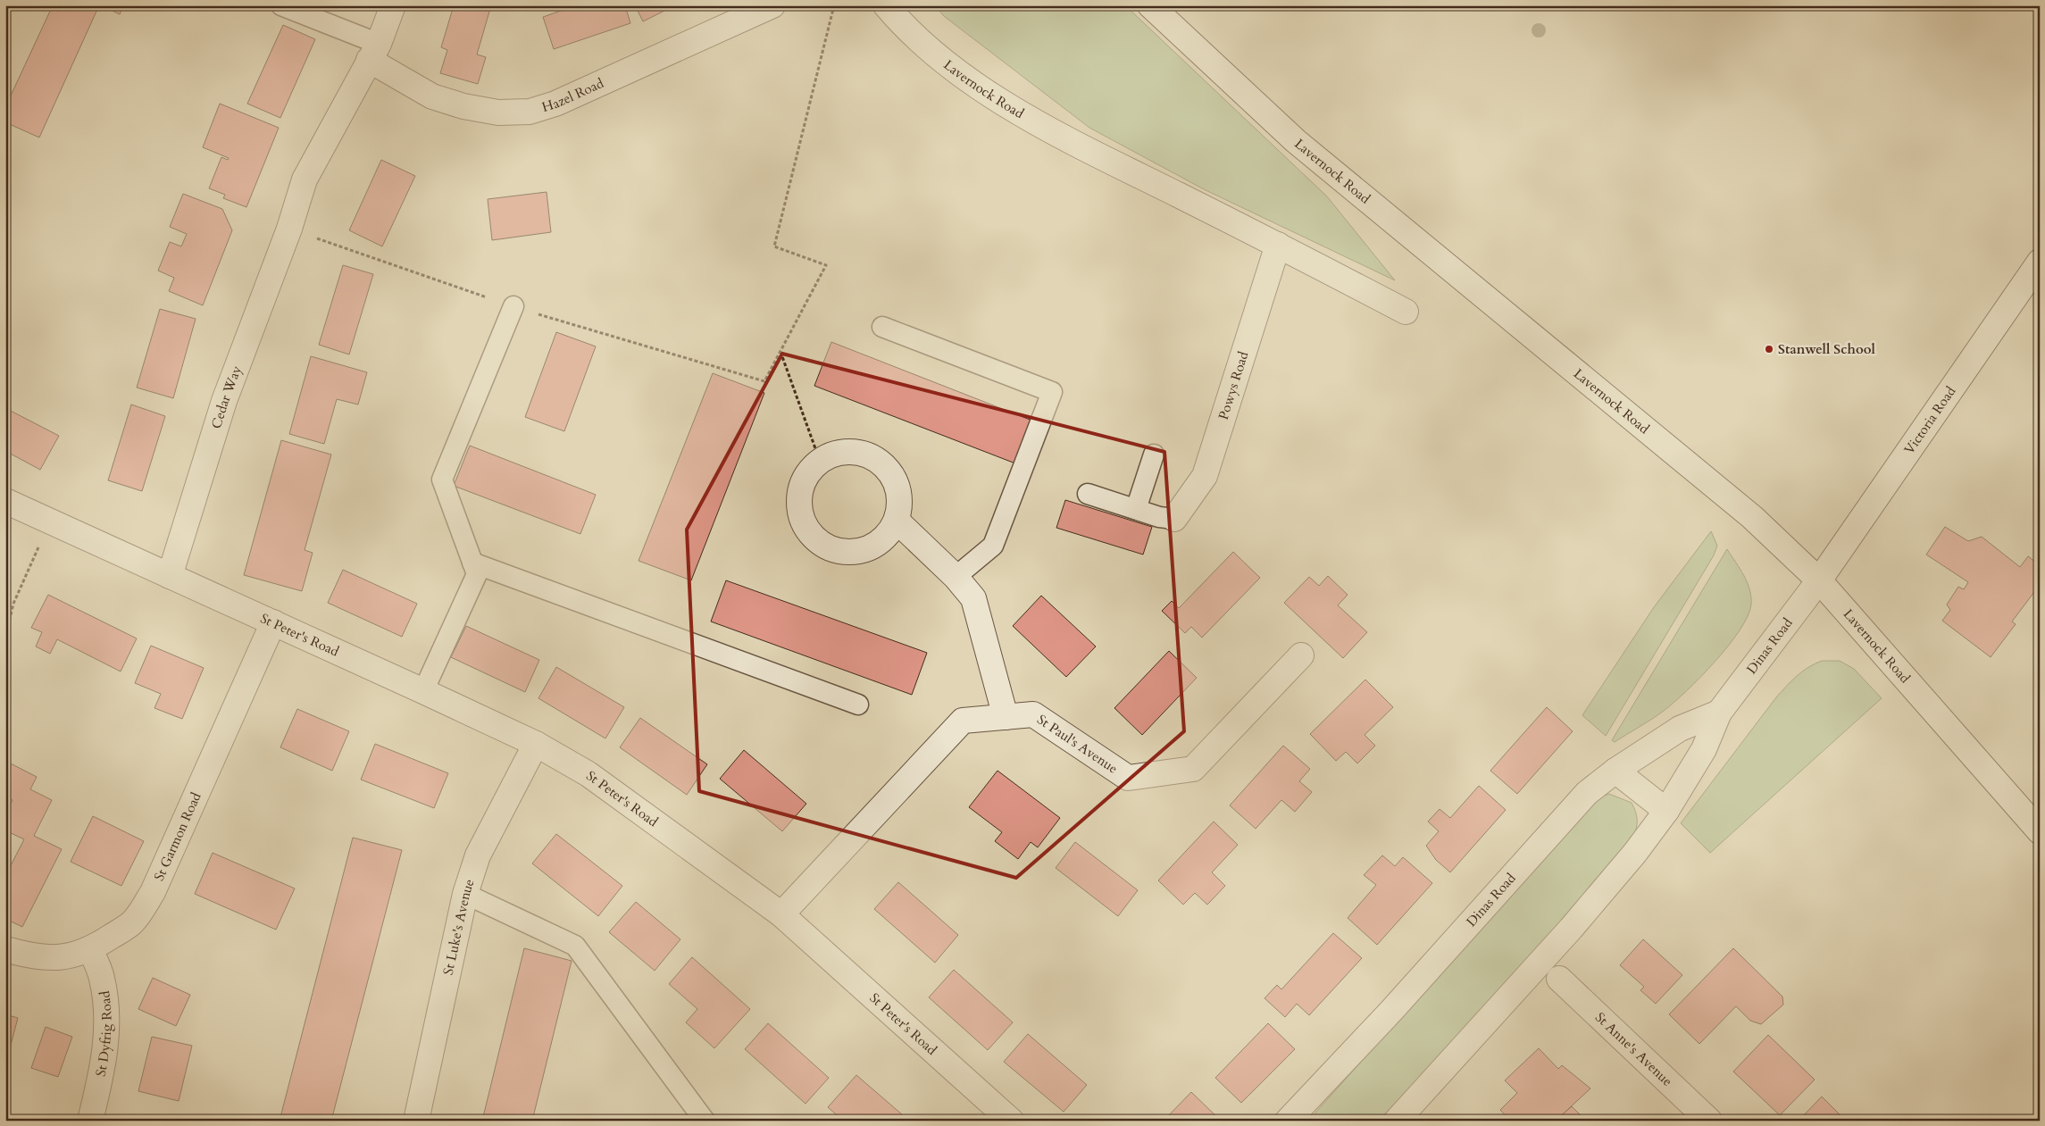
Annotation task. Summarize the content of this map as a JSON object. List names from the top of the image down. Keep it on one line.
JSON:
{"streets":{"street":["Lavernock Road","Hazel Road","Powys Road","Cedar Way","Victoria Road","St Peter's Road","Dinas Road","St Paul's Avenue","St Garmon Road","St Luke's Avenue","St Dyfrig Road","St Anne's Avenue"]},"crossings":[["Lavernock Road","Powys Road"],["Lavernock Road","Victoria Road"],["Lavernock Road","Dinas Road"],["Hazel Road","Cedar Way"],["Cedar Way","St Peter's Road"],["Victoria Road","Dinas Road"],["St Peter's Road","St Paul's Avenue"],["St Peter's Road","St Garmon Road"],["St Peter's Road","St Luke's Avenue"],["St Garmon Road","St Dyfrig Road"]],"places":["Stanwell School"]}
